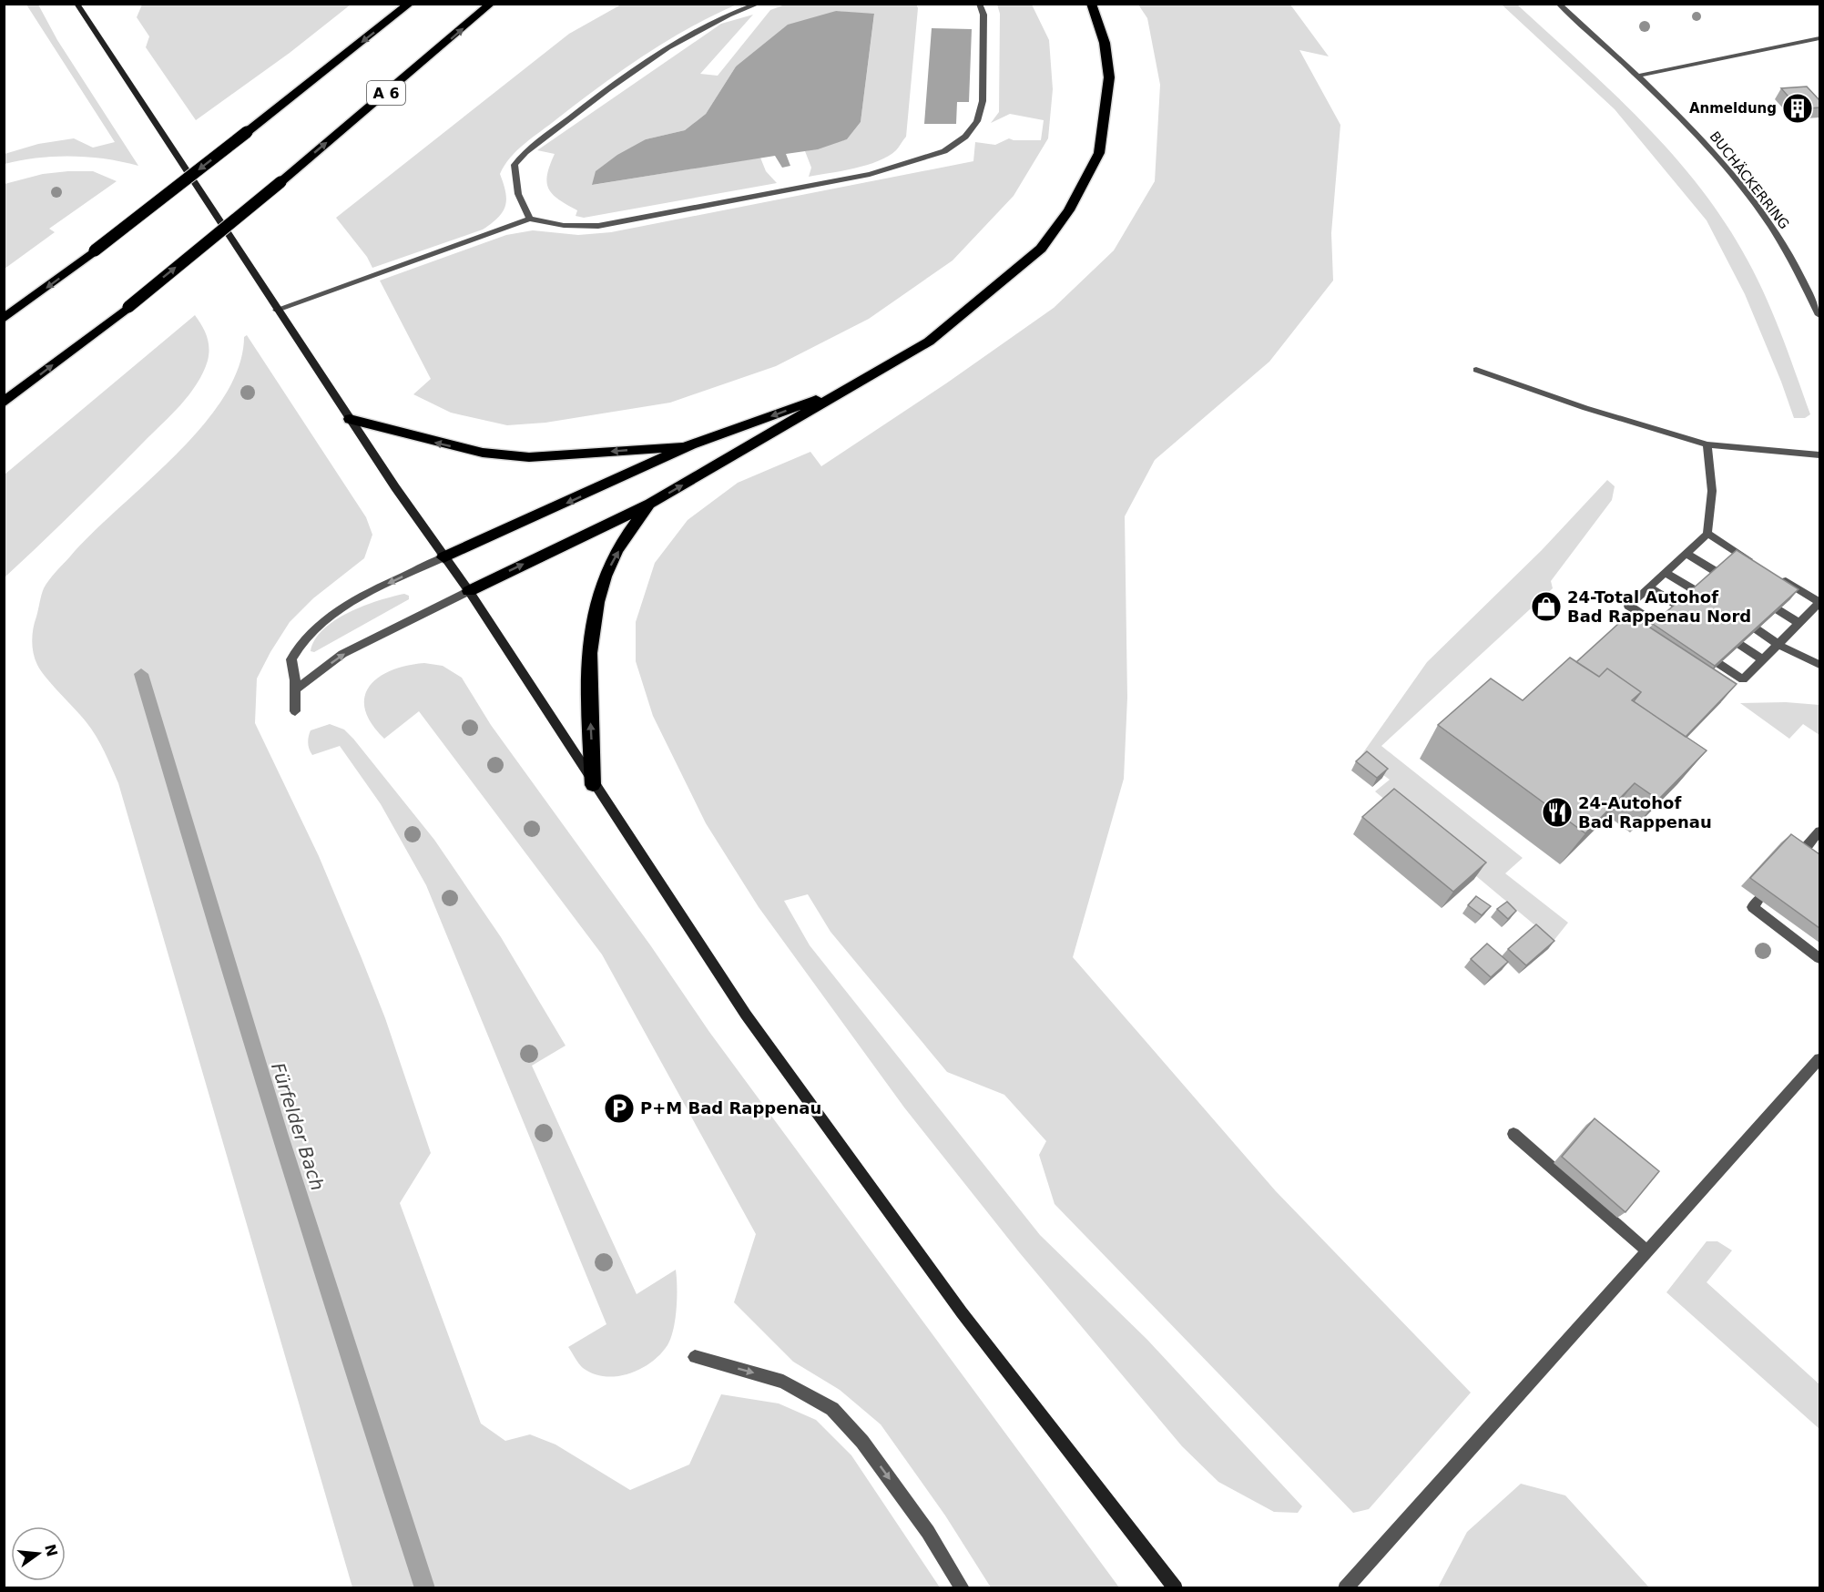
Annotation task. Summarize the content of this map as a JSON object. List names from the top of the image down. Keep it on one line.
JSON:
{"streets":{"highway":["A 6"],"street":["BUCHÄCKERRING"]},"water":["Fürfelder Bach"],"places":{"building":["Anmeldung"],"shop":["24-Total Autohof Bad Rappenau Nord"],"restaurant":["24-Autohof Bad Rappenau"],"parking":["P+M Bad Rappenau"]},"north":"right"}
